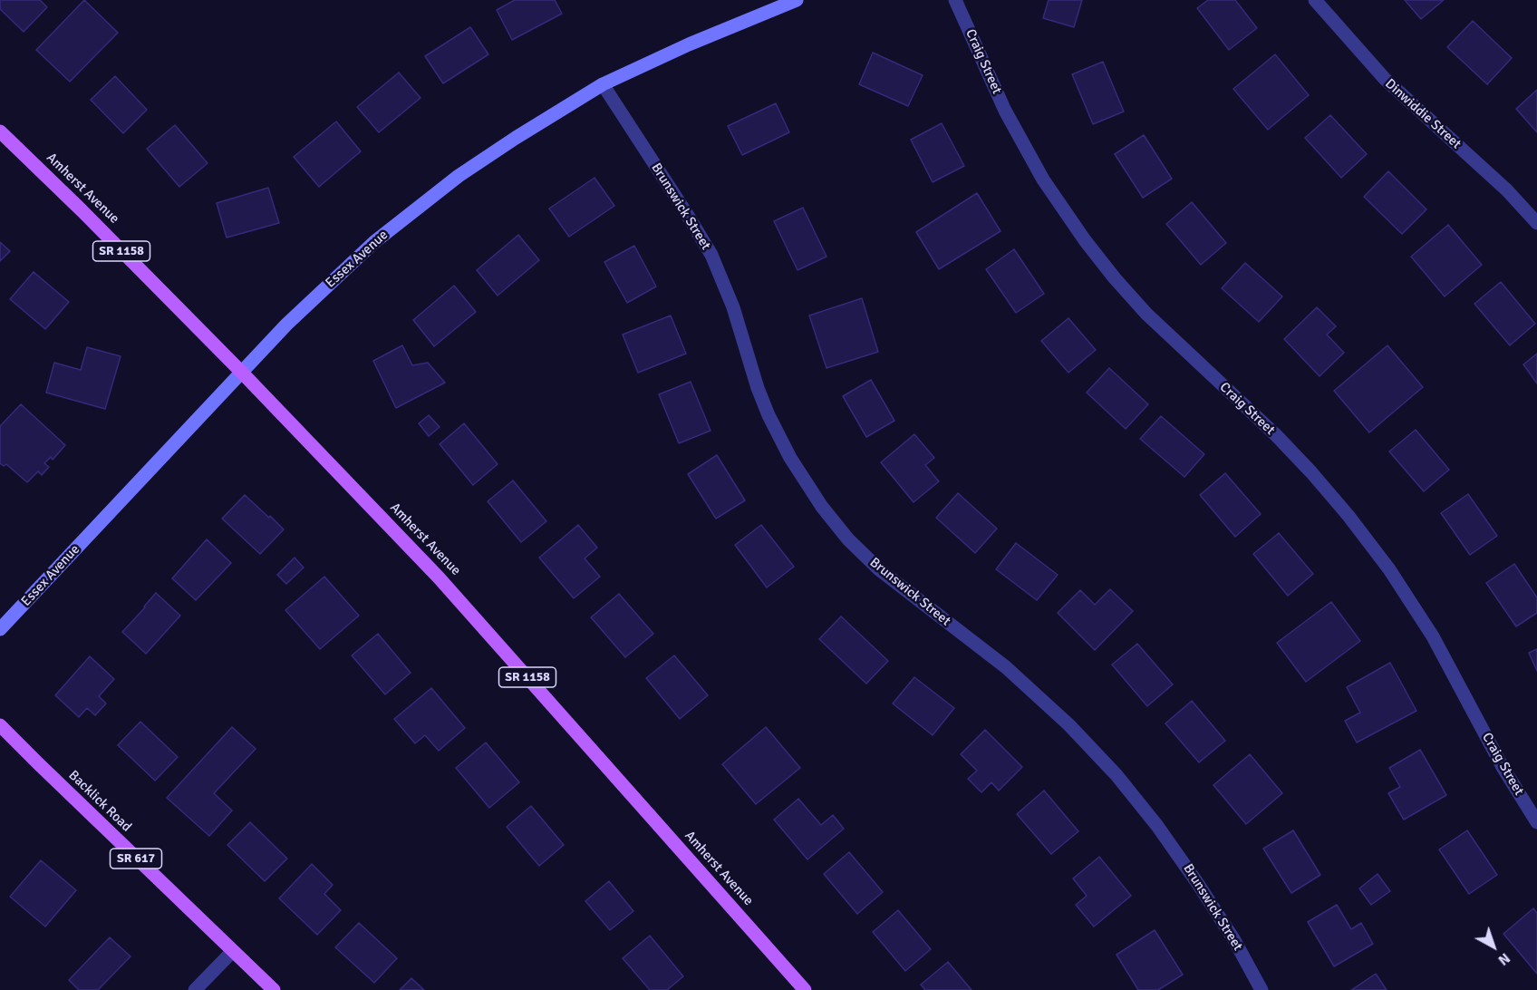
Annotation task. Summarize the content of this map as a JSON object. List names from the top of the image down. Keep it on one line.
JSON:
{"streets":{"main road":["Amherst Avenue","SR 1158","Backlick Road","SR 617"],"street":["Craig Street","Dinwiddie Street","Brunswick Street","Essex Avenue"]},"crossings":[["Amherst Avenue","Essex Avenue"],["Brunswick Street","Essex Avenue"]],"north":"bottom right"}
